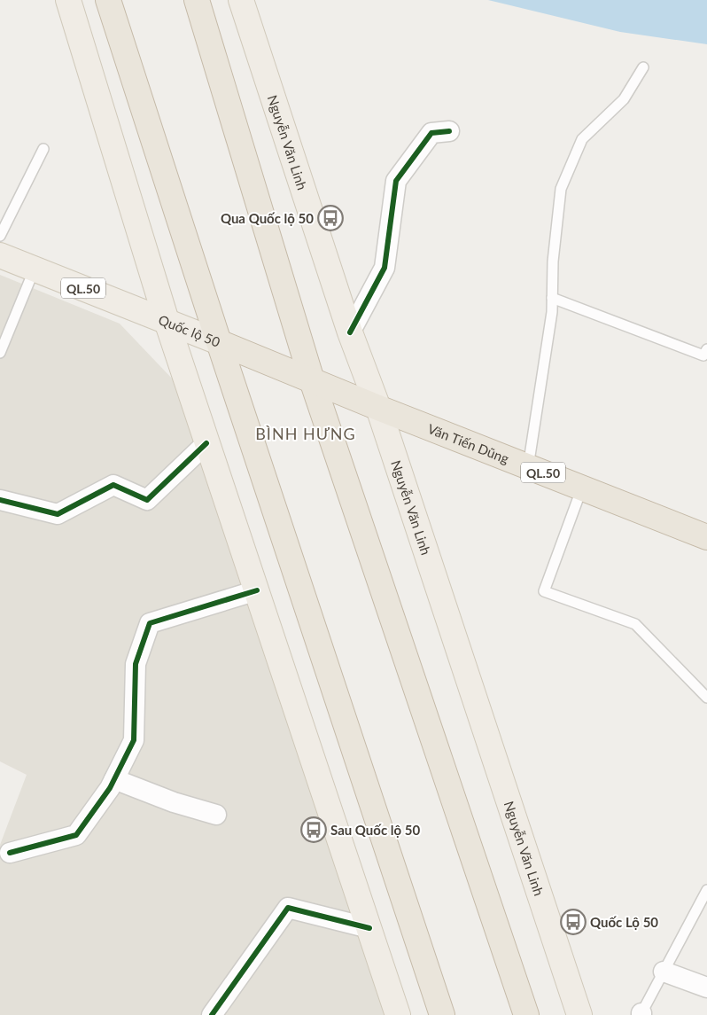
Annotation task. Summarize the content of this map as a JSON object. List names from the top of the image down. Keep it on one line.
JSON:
{"streets":{"highway":["QL.50","Quốc lộ 50","Văn Tiến Dũng"],"main road":["Nguyễn Văn Linh"]},"crossings":[["Nguyễn Văn Linh","Quốc lộ 50"],["Nguyễn Văn Linh","Văn Tiến Dũng"],["Quốc lộ 50","Văn Tiến Dũng"]],"districts":["BÌNH HƯNG"],"places":{"bus stop":["Qua Quốc lộ 50","Sau Quốc lộ 50","Quốc Lộ 50"]}}
